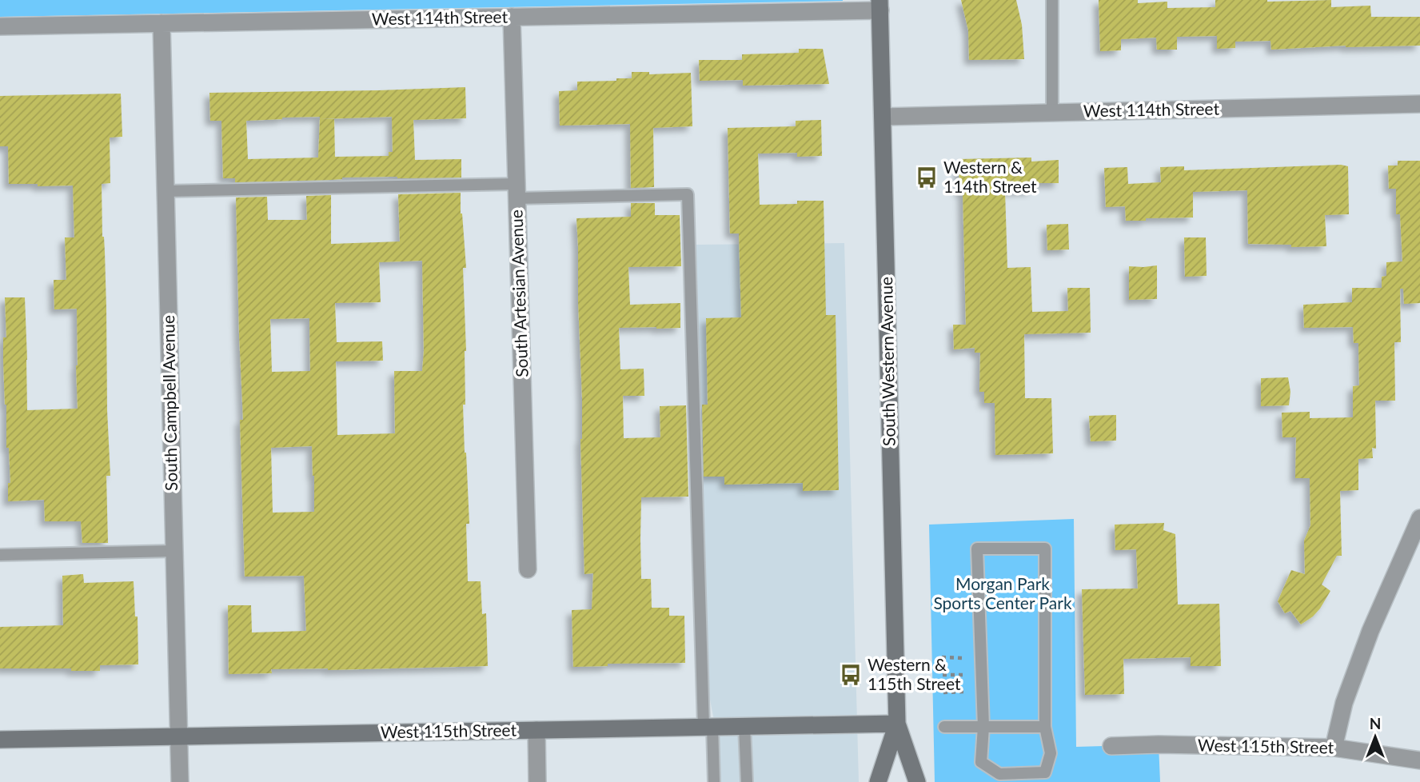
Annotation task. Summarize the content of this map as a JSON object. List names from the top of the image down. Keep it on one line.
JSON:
{"streets":{"street":["West 114th Street","South Artesian Avenue","South Western Avenue","South Campbell Avenue","West 115th Street"]},"crossings":[["West 114th Street","South Artesian Avenue"],["West 114th Street","South Western Avenue"],["West 114th Street","South Campbell Avenue"],["South Western Avenue","West 115th Street"],["South Campbell Avenue","West 115th Street"]],"parks":["Morgan Park Sports Center Park"],"places":{"bus stop":["Western & 114th Street","Western & 115th Street"]},"north":"top"}
